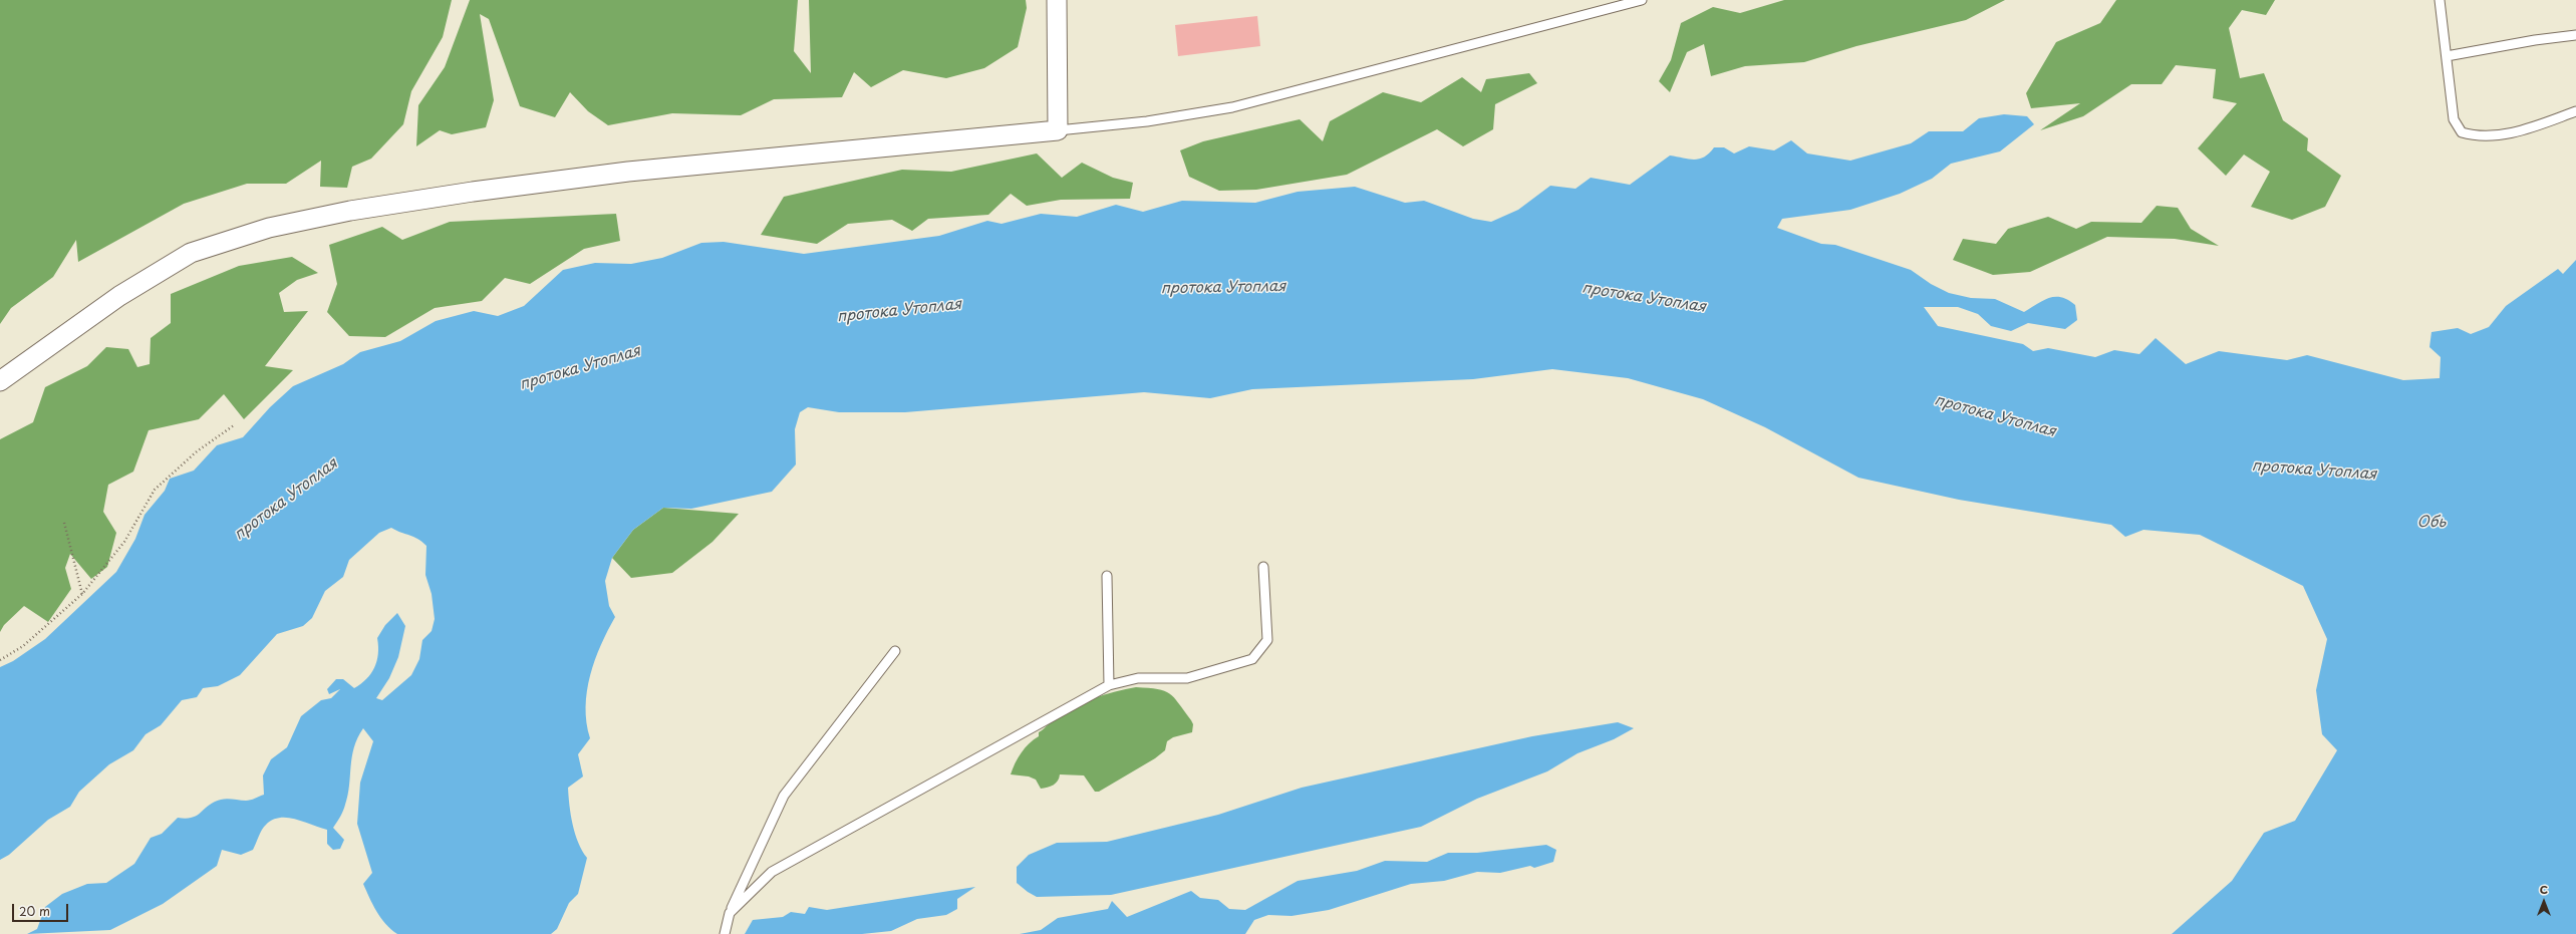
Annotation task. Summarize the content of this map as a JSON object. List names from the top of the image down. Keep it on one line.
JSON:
{"water":["протока Утоплая","Обь"],"scale_bar":"20 m","north":"top"}
